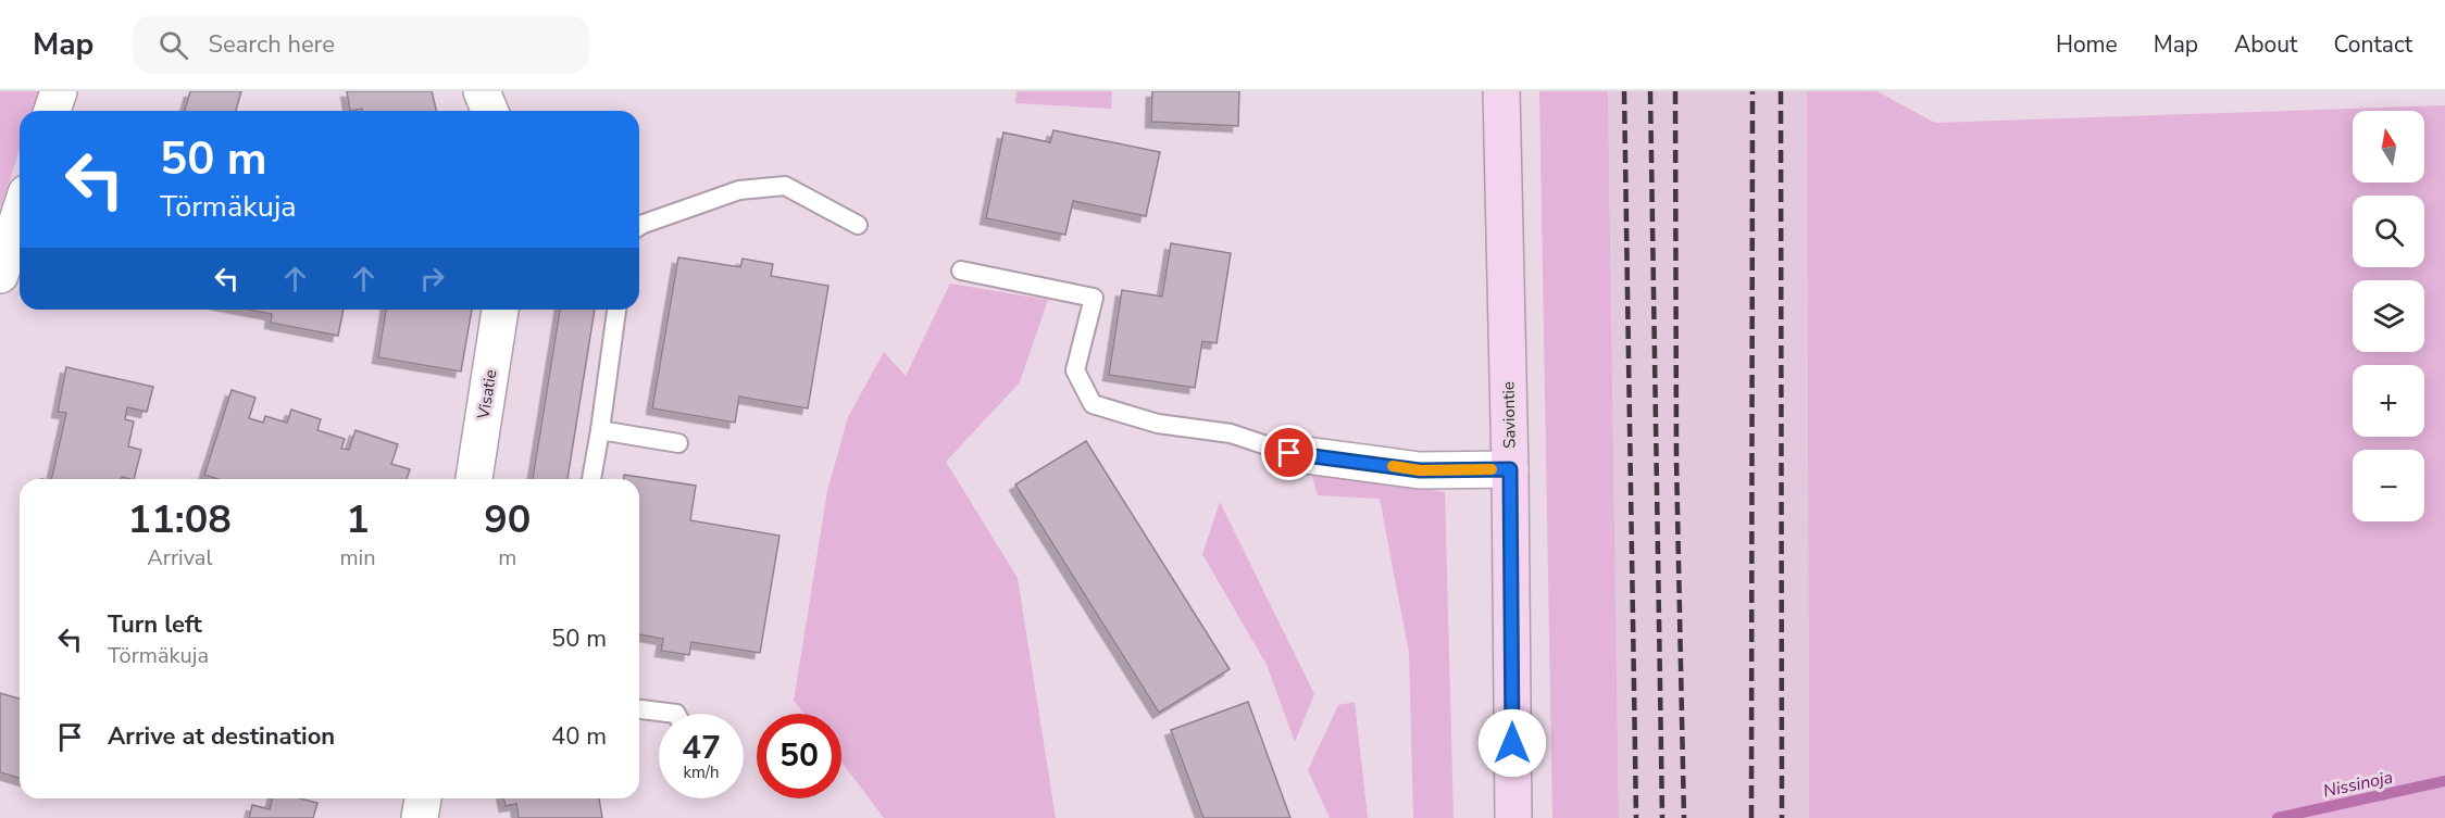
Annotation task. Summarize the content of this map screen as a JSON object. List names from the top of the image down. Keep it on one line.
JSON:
{"streets":{"main road":["Saviontie"],"street":["Visatie"]},"water":["Nissinoja"],"north":"top","page":{"header":"Map","search":"Search here","nav":["Home","Map","About","Contact"],"map_buttons":["+","−"],"turn":["50 m","Törmäkuja"],"eta":["11:08","Arrival","1","min","90","m"],"list":[{"name":"Turn left","note":"Törmäkuja","value":"50 m"},{"name":"Arrive at destination","value":"40 m"}],"speed":"47 km/h","limit":"50"}}
